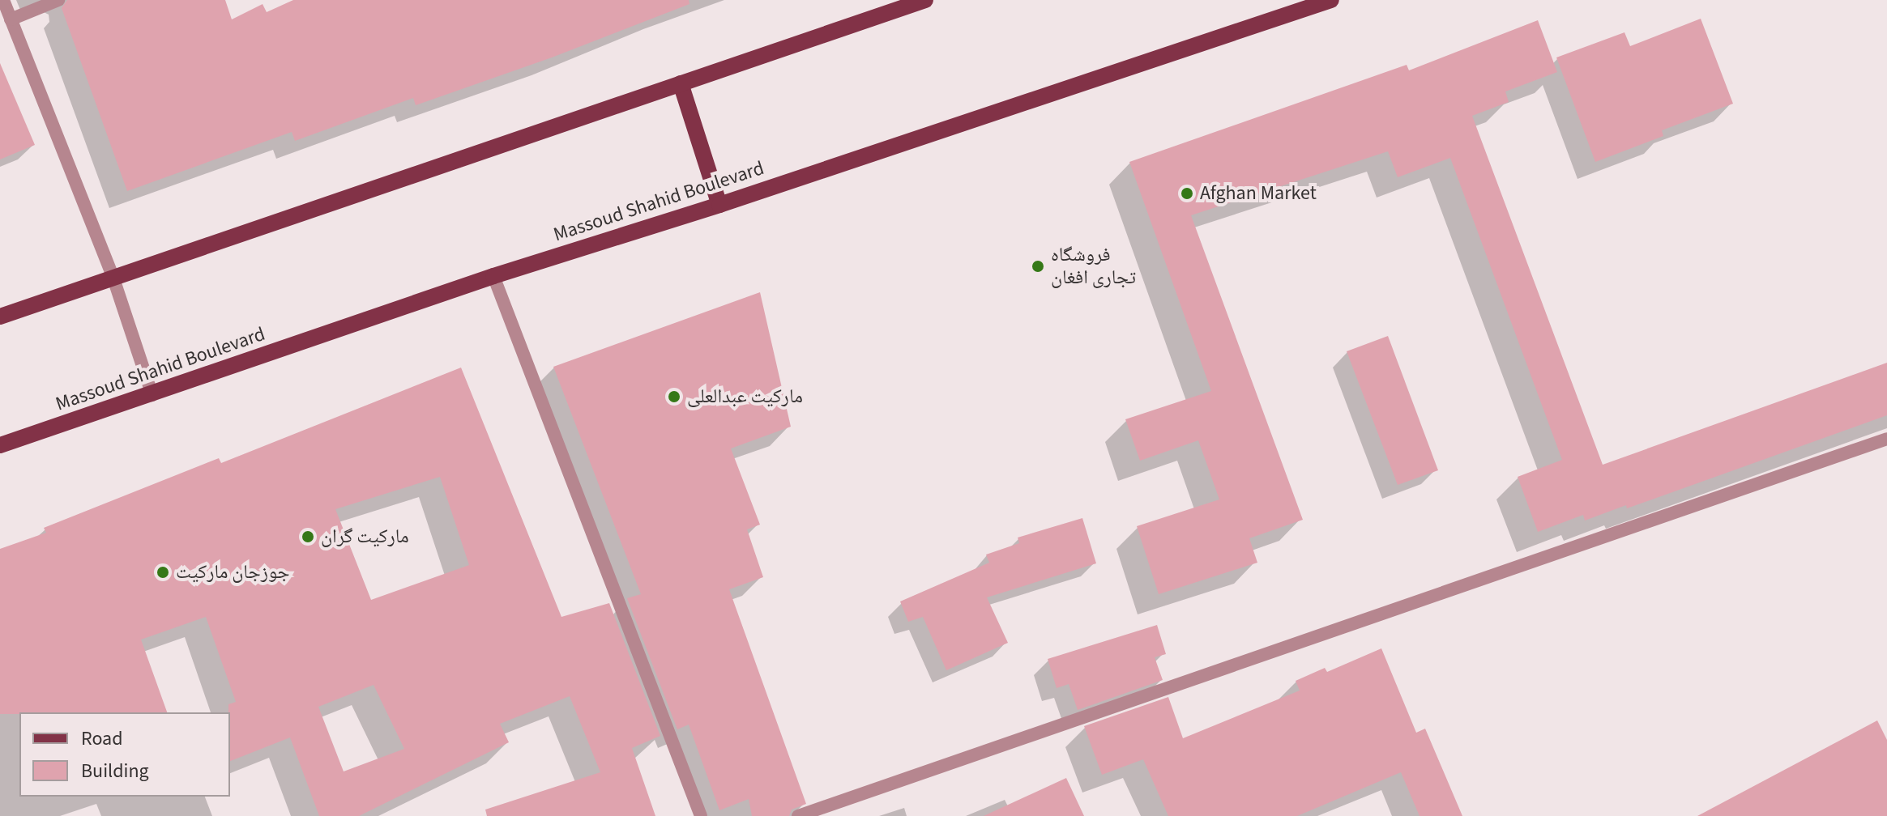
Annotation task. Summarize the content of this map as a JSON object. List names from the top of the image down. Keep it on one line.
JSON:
{"streets":{"main road":["Massoud Shahid Boulevard"]},"places":["Afghan Market","فروشگاه تجاری افغان","مارکیت عبدالعلی","مارکیت گران","جوزجان مارکیت"],"legend":["Road","Building"]}
